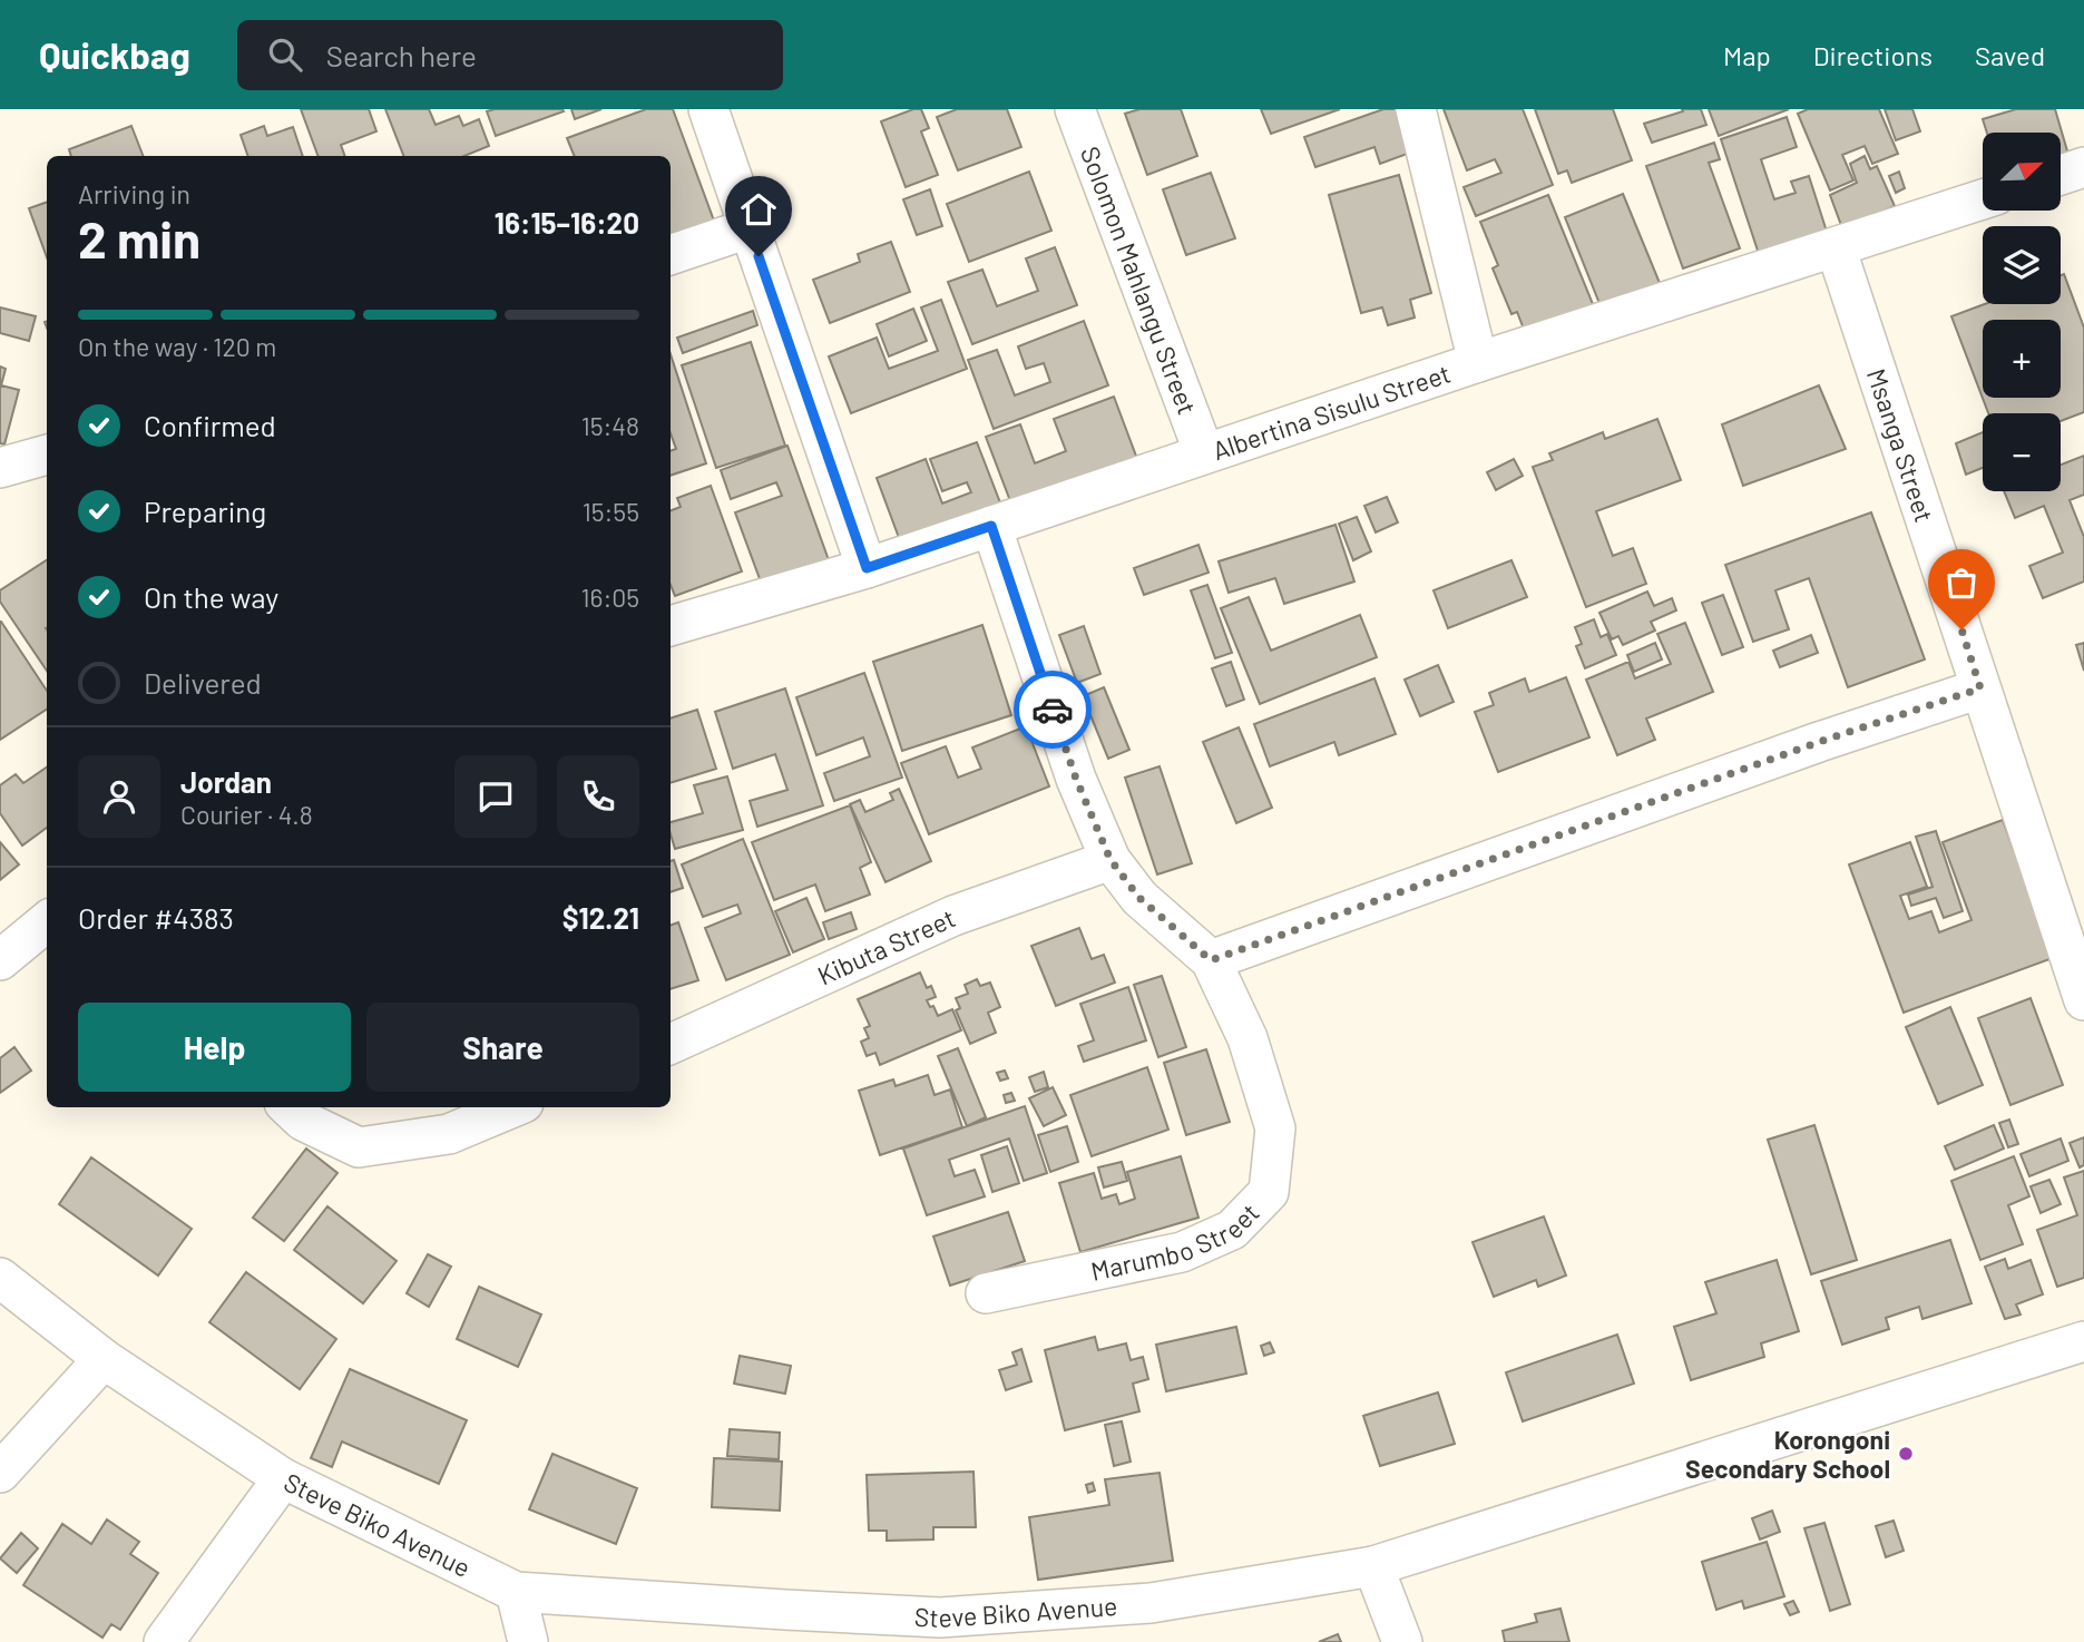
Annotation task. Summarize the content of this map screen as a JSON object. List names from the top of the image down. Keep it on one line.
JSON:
{"streets":{"street":["Solomon Mahlangu Street","Albertina Sisulu Street","Msanga Street","Kibuta Street","Marumbo Street","Steve Biko Avenue"]},"crossings":[["Solomon Mahlangu Street","Albertina Sisulu Street"],["Albertina Sisulu Street","Msanga Street"],["Albertina Sisulu Street","Marumbo Street"],["Kibuta Street","Marumbo Street"]],"places":["Korongoni Secondary School"],"north":"top right","page":{"header":"Quickbag","search":"Search here","nav":["Map","Directions","Saved"],"map_buttons":["+","−"],"heading":["2 min","Arriving in","16:15–16:20"],"panel":["Jordan","Courier · 4.8","Order #4383","$12.21"],"bar":"On the way · 120 m","list":[["Confirmed","15:48"],["Preparing","15:55"],["On the way","16:05"],"Delivered"],"buttons":["Help","Share"]}}
